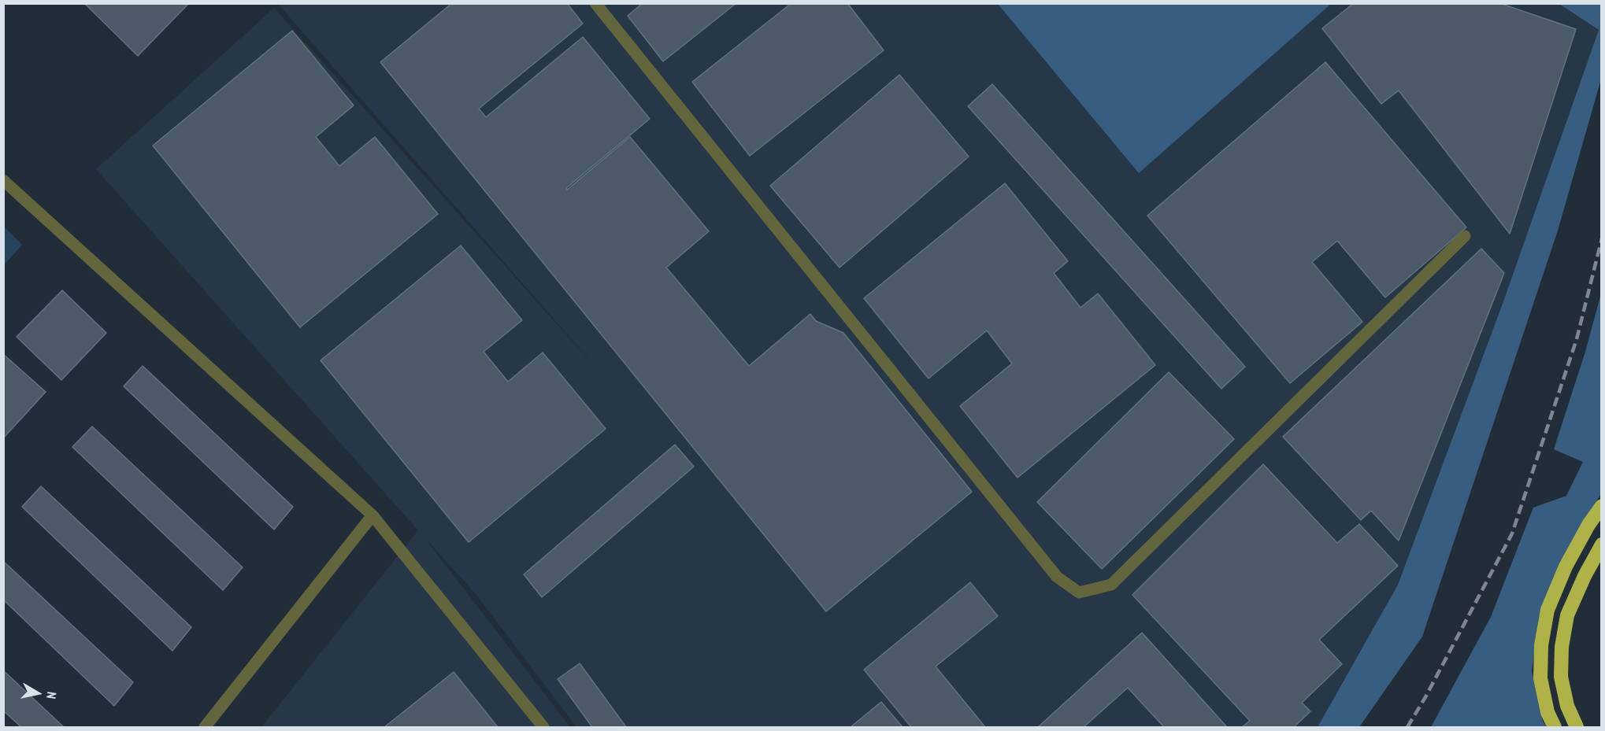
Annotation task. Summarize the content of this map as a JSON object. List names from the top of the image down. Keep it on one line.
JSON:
{"north":"right"}
